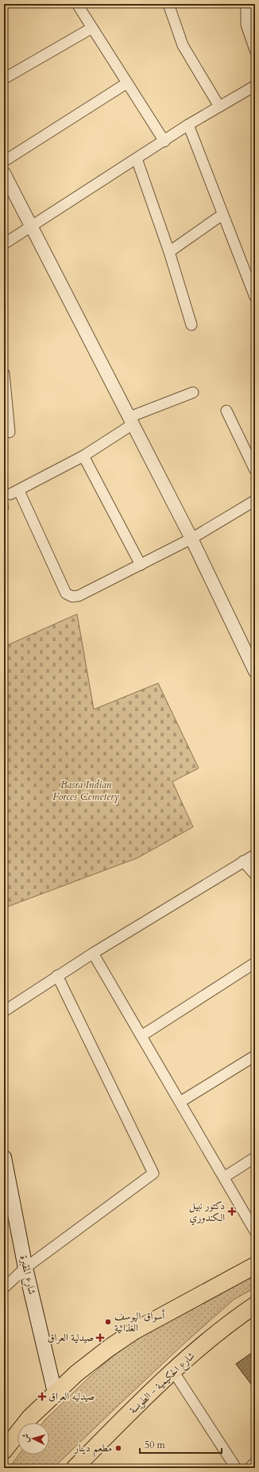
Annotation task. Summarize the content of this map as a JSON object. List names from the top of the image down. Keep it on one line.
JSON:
{"streets":{"main road":["شارع المقبرة","شارع الحكيمية - الطويسة"]},"parks":["Basra Indian Forces Cemetery"],"places":{"health":["دكتور نبيل الكندوري","صيدلية العراق","صيدليه العراق"],"other":["أسواق اليوسف الغذائية","مطعم دينار"]},"scale_bar":"50 m","north":"left"}
